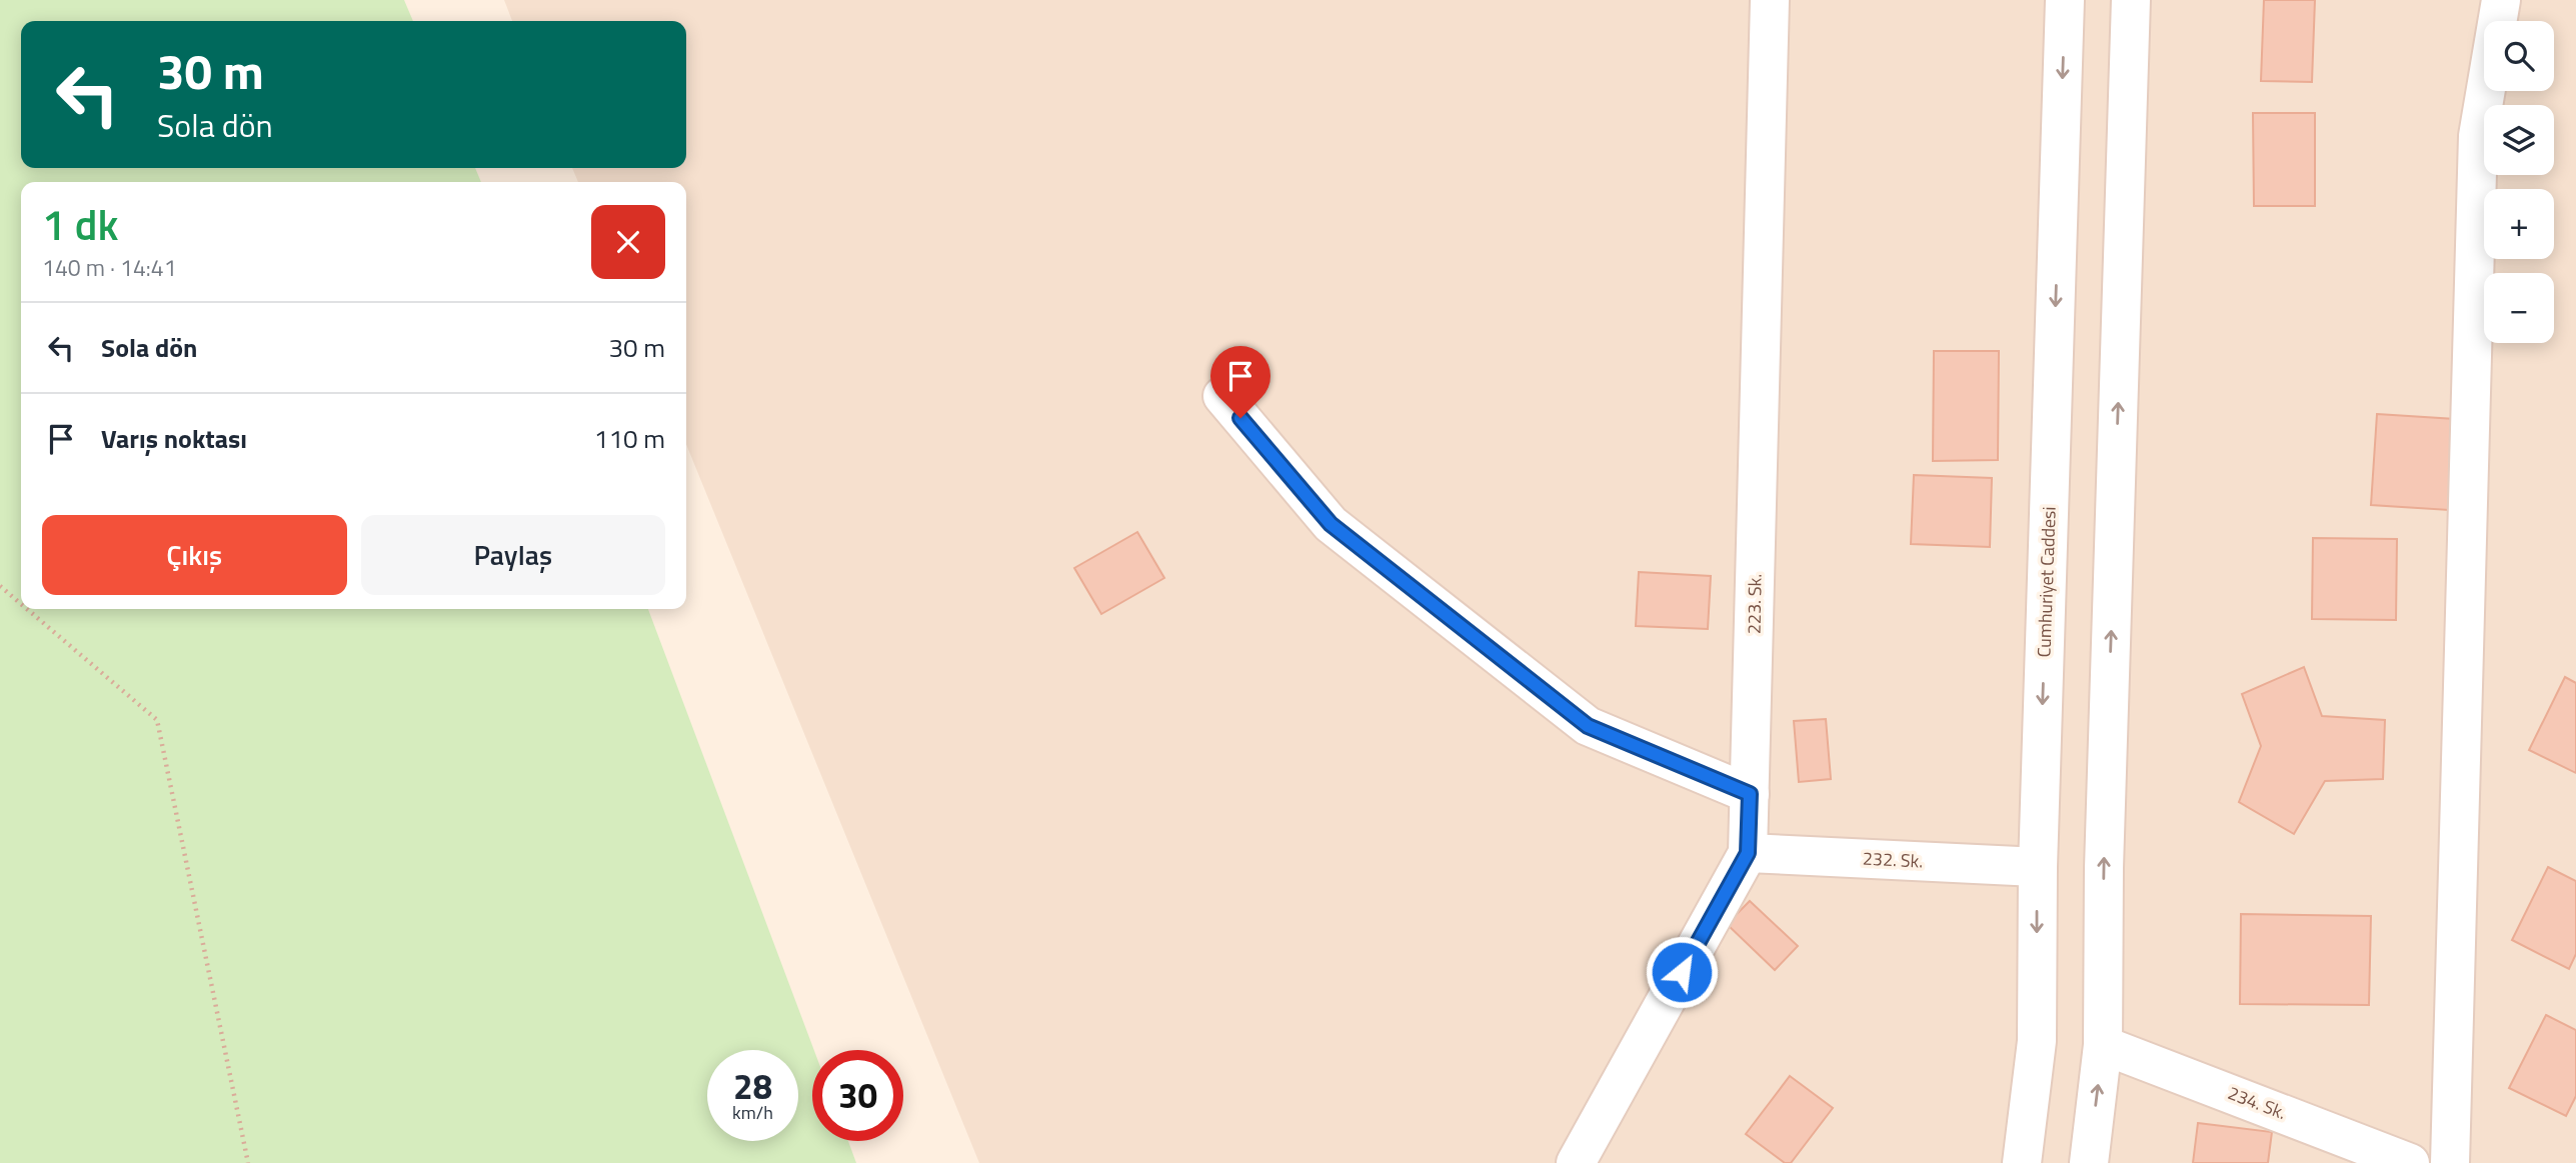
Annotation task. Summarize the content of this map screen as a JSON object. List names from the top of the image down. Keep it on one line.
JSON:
{"streets":{"street":["Cumhuriyet Caddesi","223. Sk.","232. Sk.","234. Sk."]},"crossings":[["Cumhuriyet Caddesi","232. Sk."],["223. Sk.","232. Sk."]],"page":{"map_buttons":["+","−"],"turn":["30 m","Sola dön"],"heading":["1 dk","140 m · 14:41"],"list":[{"name":"Sola dön","value":"30 m"},{"name":"Varış noktası","value":"110 m"}],"buttons":["Çıkış","Paylaş"],"speed":"28 km/h","limit":"30"}}
